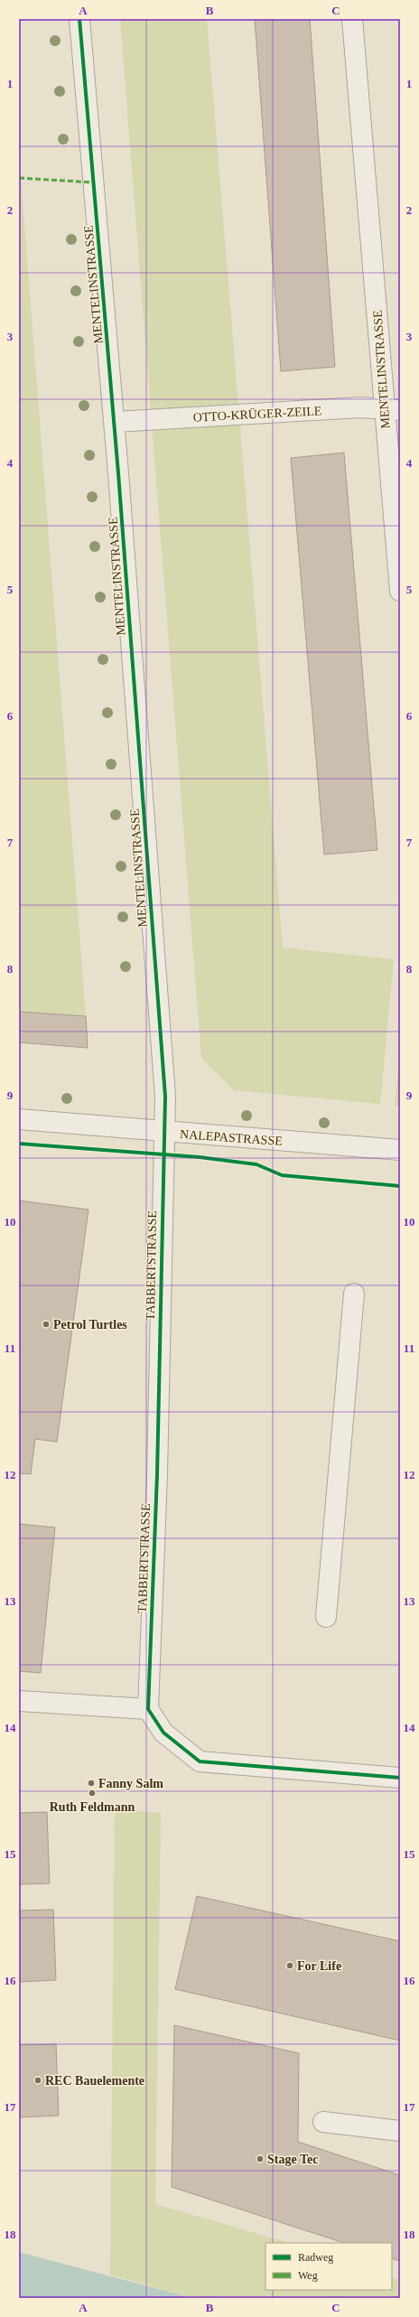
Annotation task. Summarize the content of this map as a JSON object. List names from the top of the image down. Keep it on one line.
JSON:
{"streets":{"street":["MENTELINSTRASSE","OTTO-KRÜGER-ZEILE","NALEPASTRASSE","TABBERTSTRASSE"]},"crossings":[["MENTELINSTRASSE","OTTO-KRÜGER-ZEILE"],["MENTELINSTRASSE","NALEPASTRASSE"],["MENTELINSTRASSE","TABBERTSTRASSE"],["NALEPASTRASSE","TABBERTSTRASSE"]],"places":["Petrol Turtles","Fanny Salm","Ruth Feldmann","For Life","REC Bauelemente","Stage Tec"],"legend":["Radweg","Weg"],"grid":{"columns":["A","B","C"],"rows":["1","2","3","4","5","6","7","8","9","10","11","12","13","14","15","16","17","18"]}}
